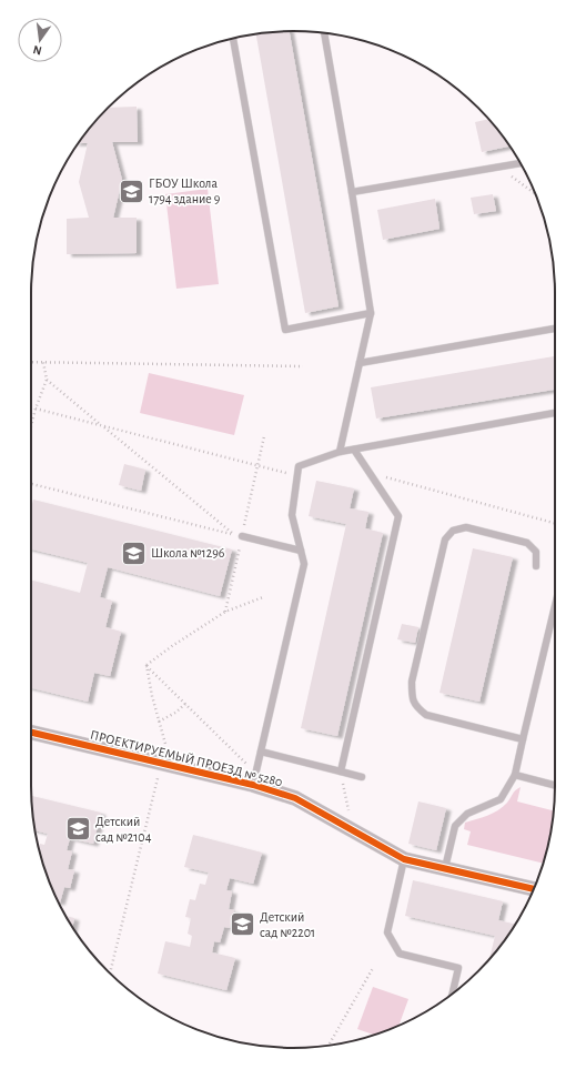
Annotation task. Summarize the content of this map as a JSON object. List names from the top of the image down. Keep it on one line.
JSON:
{"streets":{"street":["ПРОЕКТИРУЕМЫЙ ПРОЕЗД № 5280"]},"places":{"school or university":["ГБОУ Школа 1794 здание 9","Школа №1296","Детский сад №2104","Детский сад №2201"]},"north":"bottom"}
